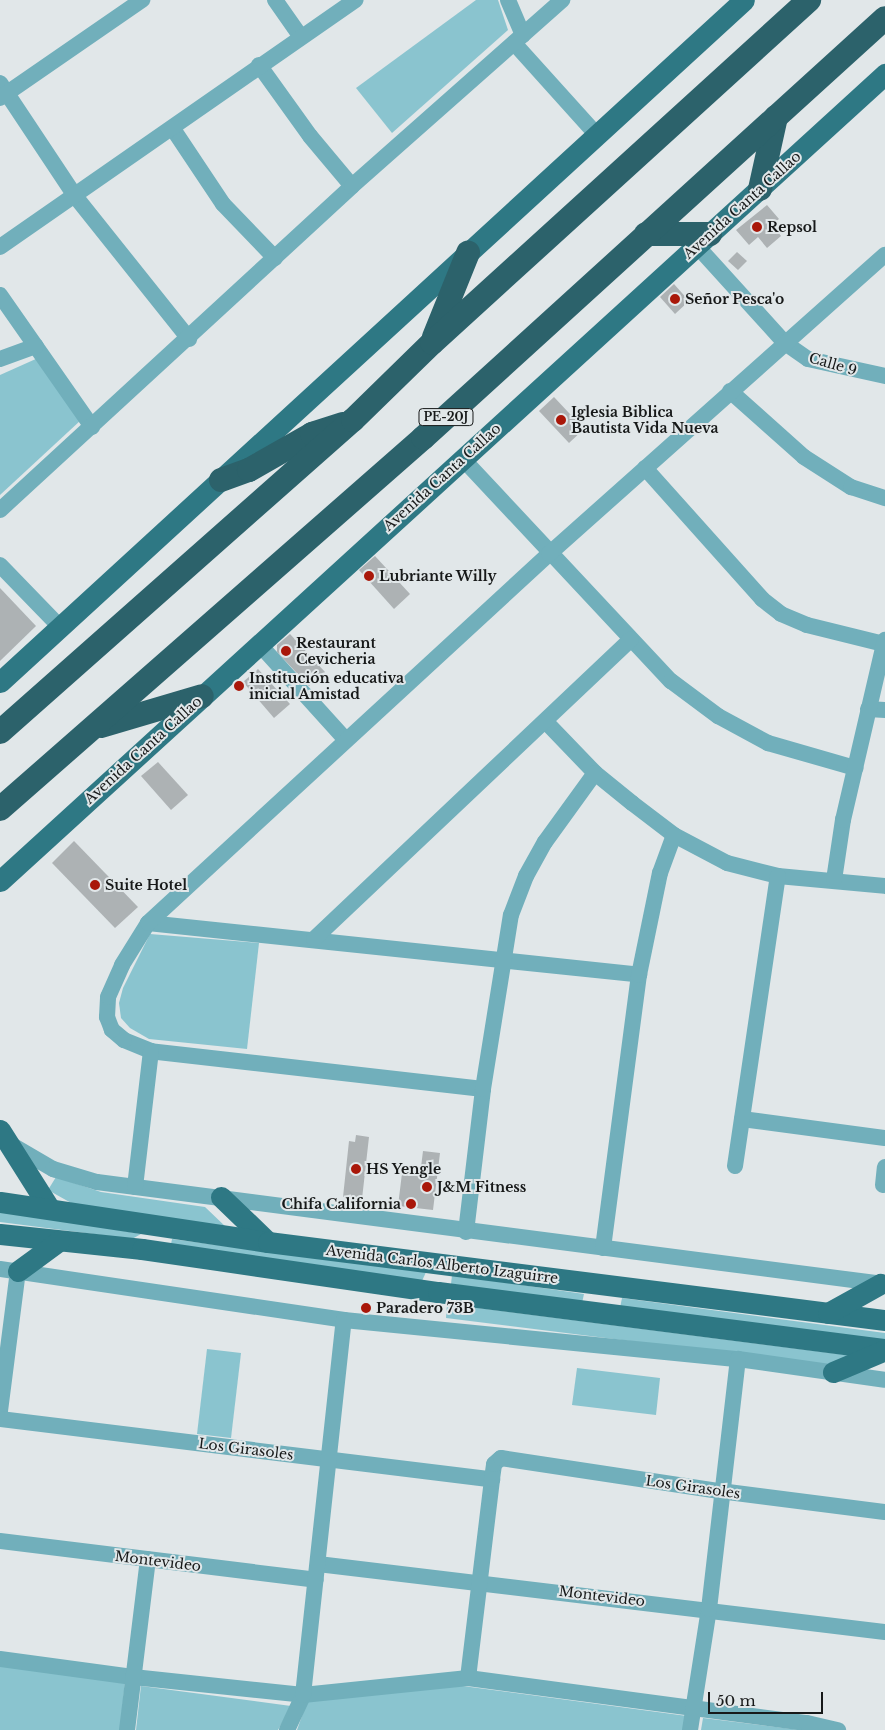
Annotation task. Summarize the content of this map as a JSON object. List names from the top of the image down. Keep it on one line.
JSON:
{"streets":{"highway":["PE-20J"],"main road":["Avenida Canta Callao","Avenida Carlos Alberto Izaguirre"],"street":["Calle 9","Los Girasoles","Montevideo"]},"crossings":[["Avenida Canta Callao","Calle 9"]],"places":["Repsol","Señor Pesca'o","Iglesia Biblica Bautista Vida Nueva","Lubriante Willy","Restaurant Cevicheria","Institución educativa inicial Amistad","Suite Hotel","HS Yengle","J&M Fitness","Chifa California","Paradero 73B"],"scale_bar":"50 m"}
